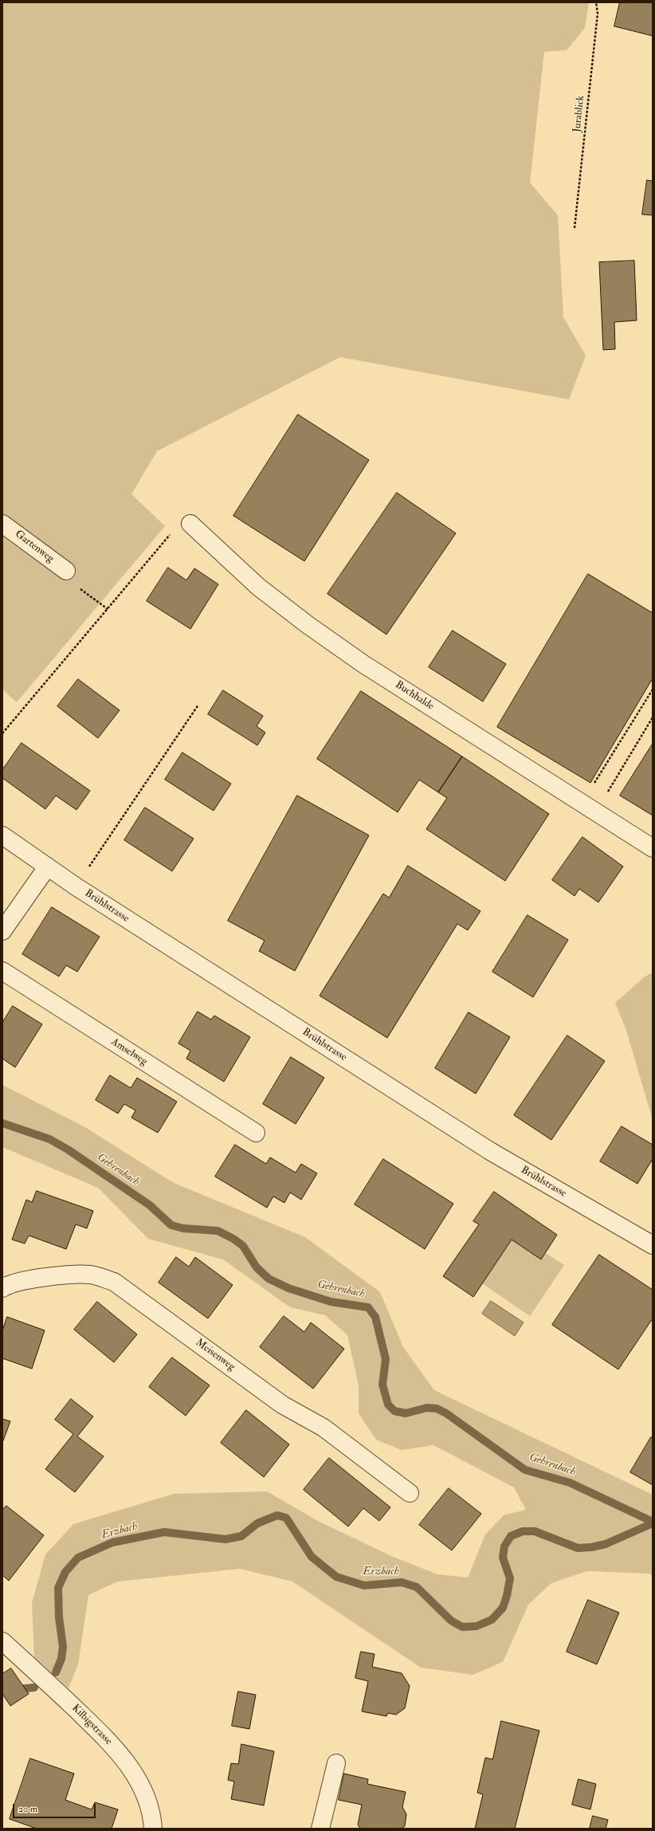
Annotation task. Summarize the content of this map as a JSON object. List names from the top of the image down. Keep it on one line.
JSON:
{"streets":{"street":["Gartenweg","Buchhalde","Brühlstrasse","Amselweg","Meisenweg","Kilbigstrasse"],"path":["Jurablick"]},"water":["Gehrenbach","Erzbach"],"scale_bar":"20 m"}
